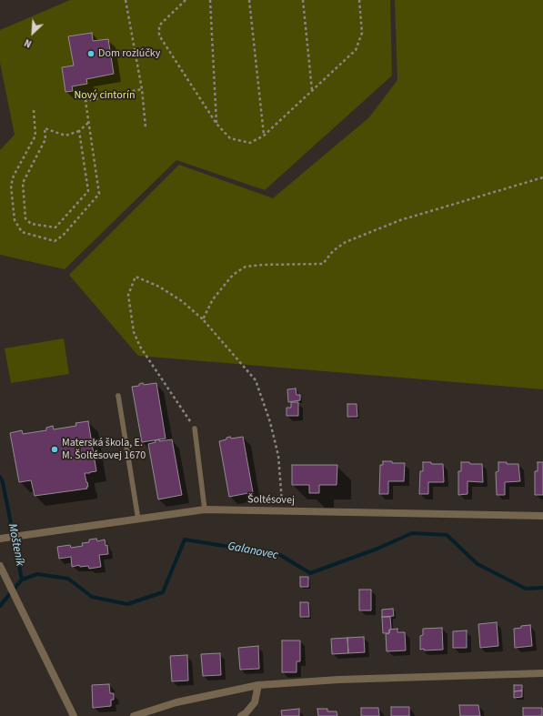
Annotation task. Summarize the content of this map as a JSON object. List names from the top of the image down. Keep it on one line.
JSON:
{"streets":{"street":["Šoltésovej"]},"water":["Mošteník","Galanovec"],"parks":["Nový cintorín"],"places":["Dom rozlúčky","Materská škola, E. M. Šoltésovej 1670"],"north":"bottom left"}
